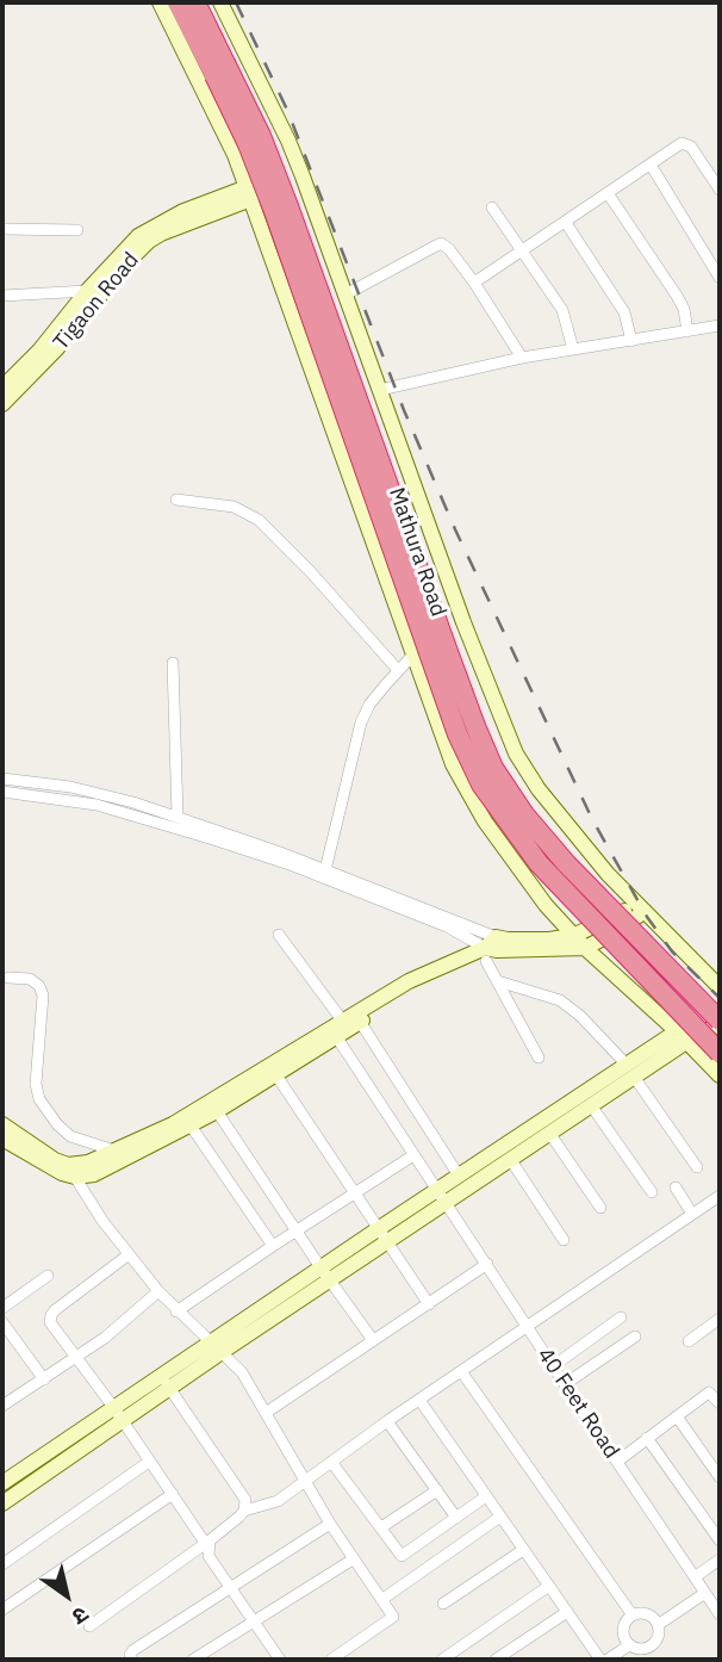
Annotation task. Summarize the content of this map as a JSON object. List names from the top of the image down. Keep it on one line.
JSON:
{"streets":{"highway":["Mathura Road"],"street":["Tigaon Road","40 Feet Road"]},"north":"bottom right"}
